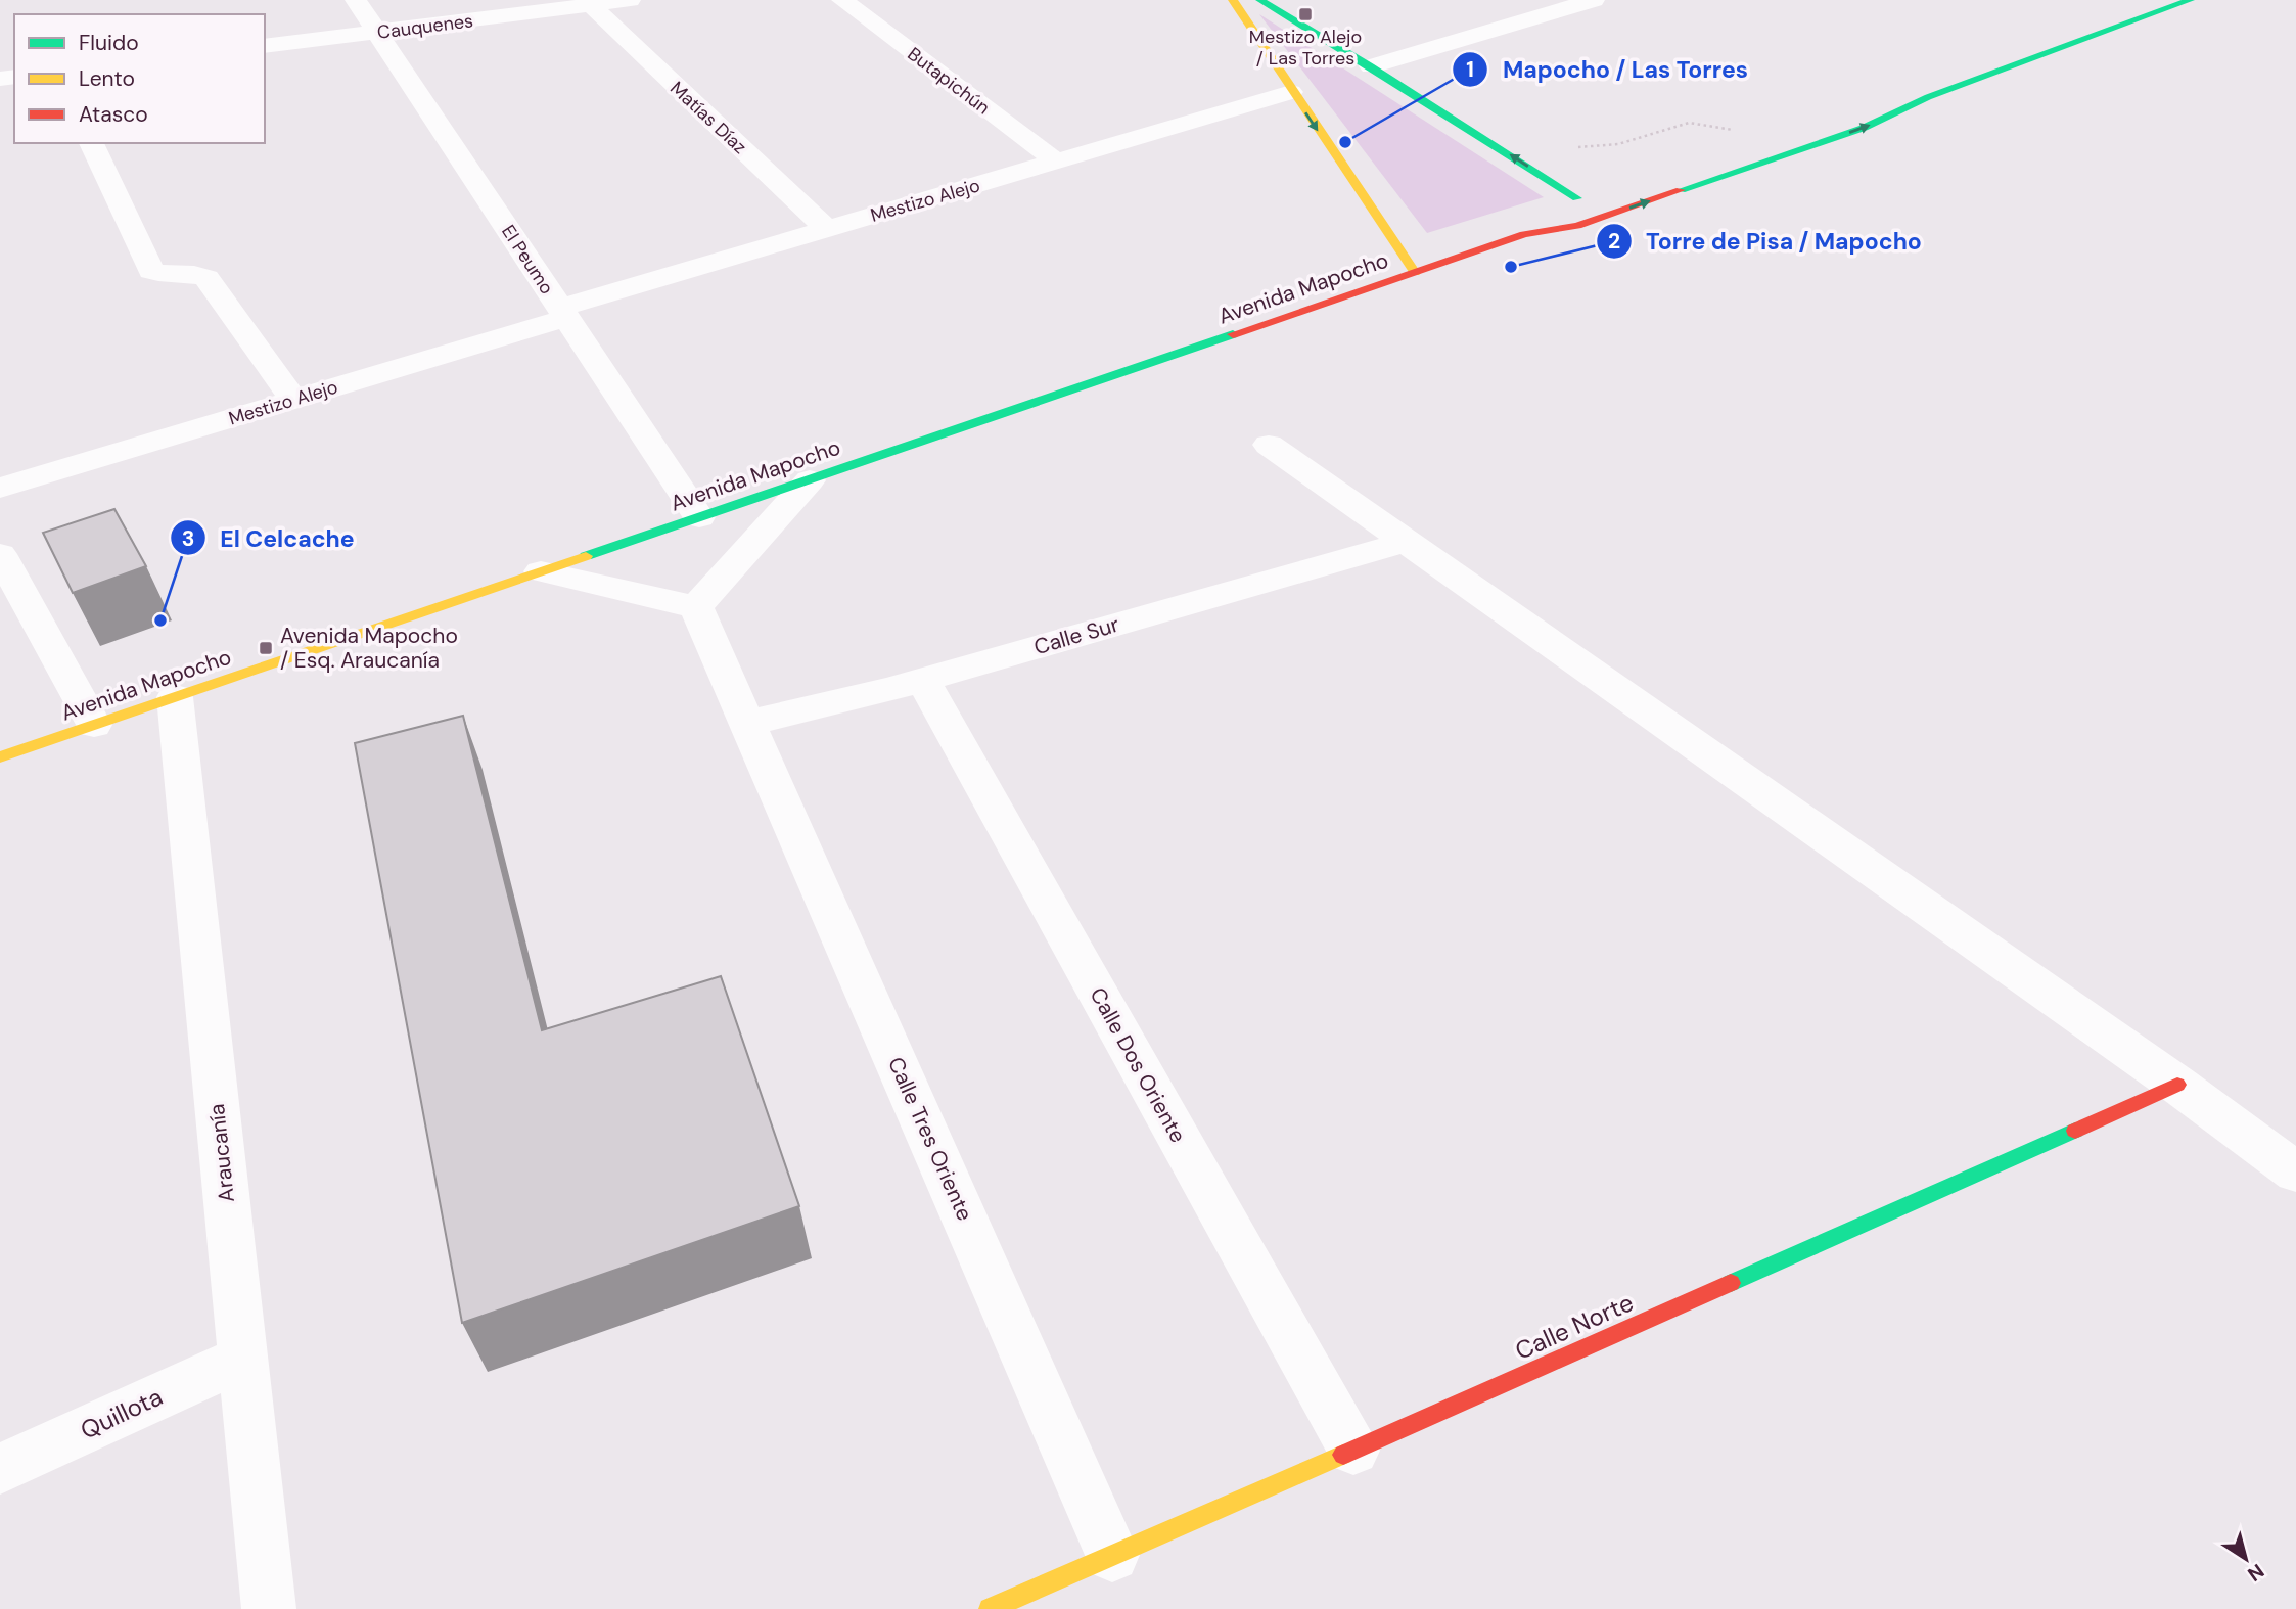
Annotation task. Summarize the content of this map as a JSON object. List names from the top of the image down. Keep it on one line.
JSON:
{"streets":{"main road":["Avenida Mapocho","Calle Norte"],"street":["Cauquenes","Butapichún","Matías Díaz","Mestizo Alejo","El Peumo","Calle Sur","Calle Dos Oriente","Calle Tres Oriente","Araucanía","Quillota"]},"crossings":[["Cauquenes","Matías Díaz"],["Cauquenes","El Peumo"],["Butapichún","Mestizo Alejo"],["Matías Díaz","Mestizo Alejo"],["Mestizo Alejo","El Peumo"],["El Peumo","Avenida Mapocho"],["Avenida Mapocho","Araucanía"],["Calle Sur","Calle Dos Oriente"],["Calle Sur","Calle Tres Oriente"],["Calle Dos Oriente","Calle Norte"],["Calle Tres Oriente","Calle Norte"],["Araucanía","Quillota"]],"places":{"transit":["Mestizo Alejo / Las Torres","Avenida Mapocho / Esq. Araucanía"],"other":["Mapocho / Las Torres","Torre de Pisa / Mapocho","El Celcache"]},"legend":["Fluido","Lento","Atasco"],"north":"bottom right"}
